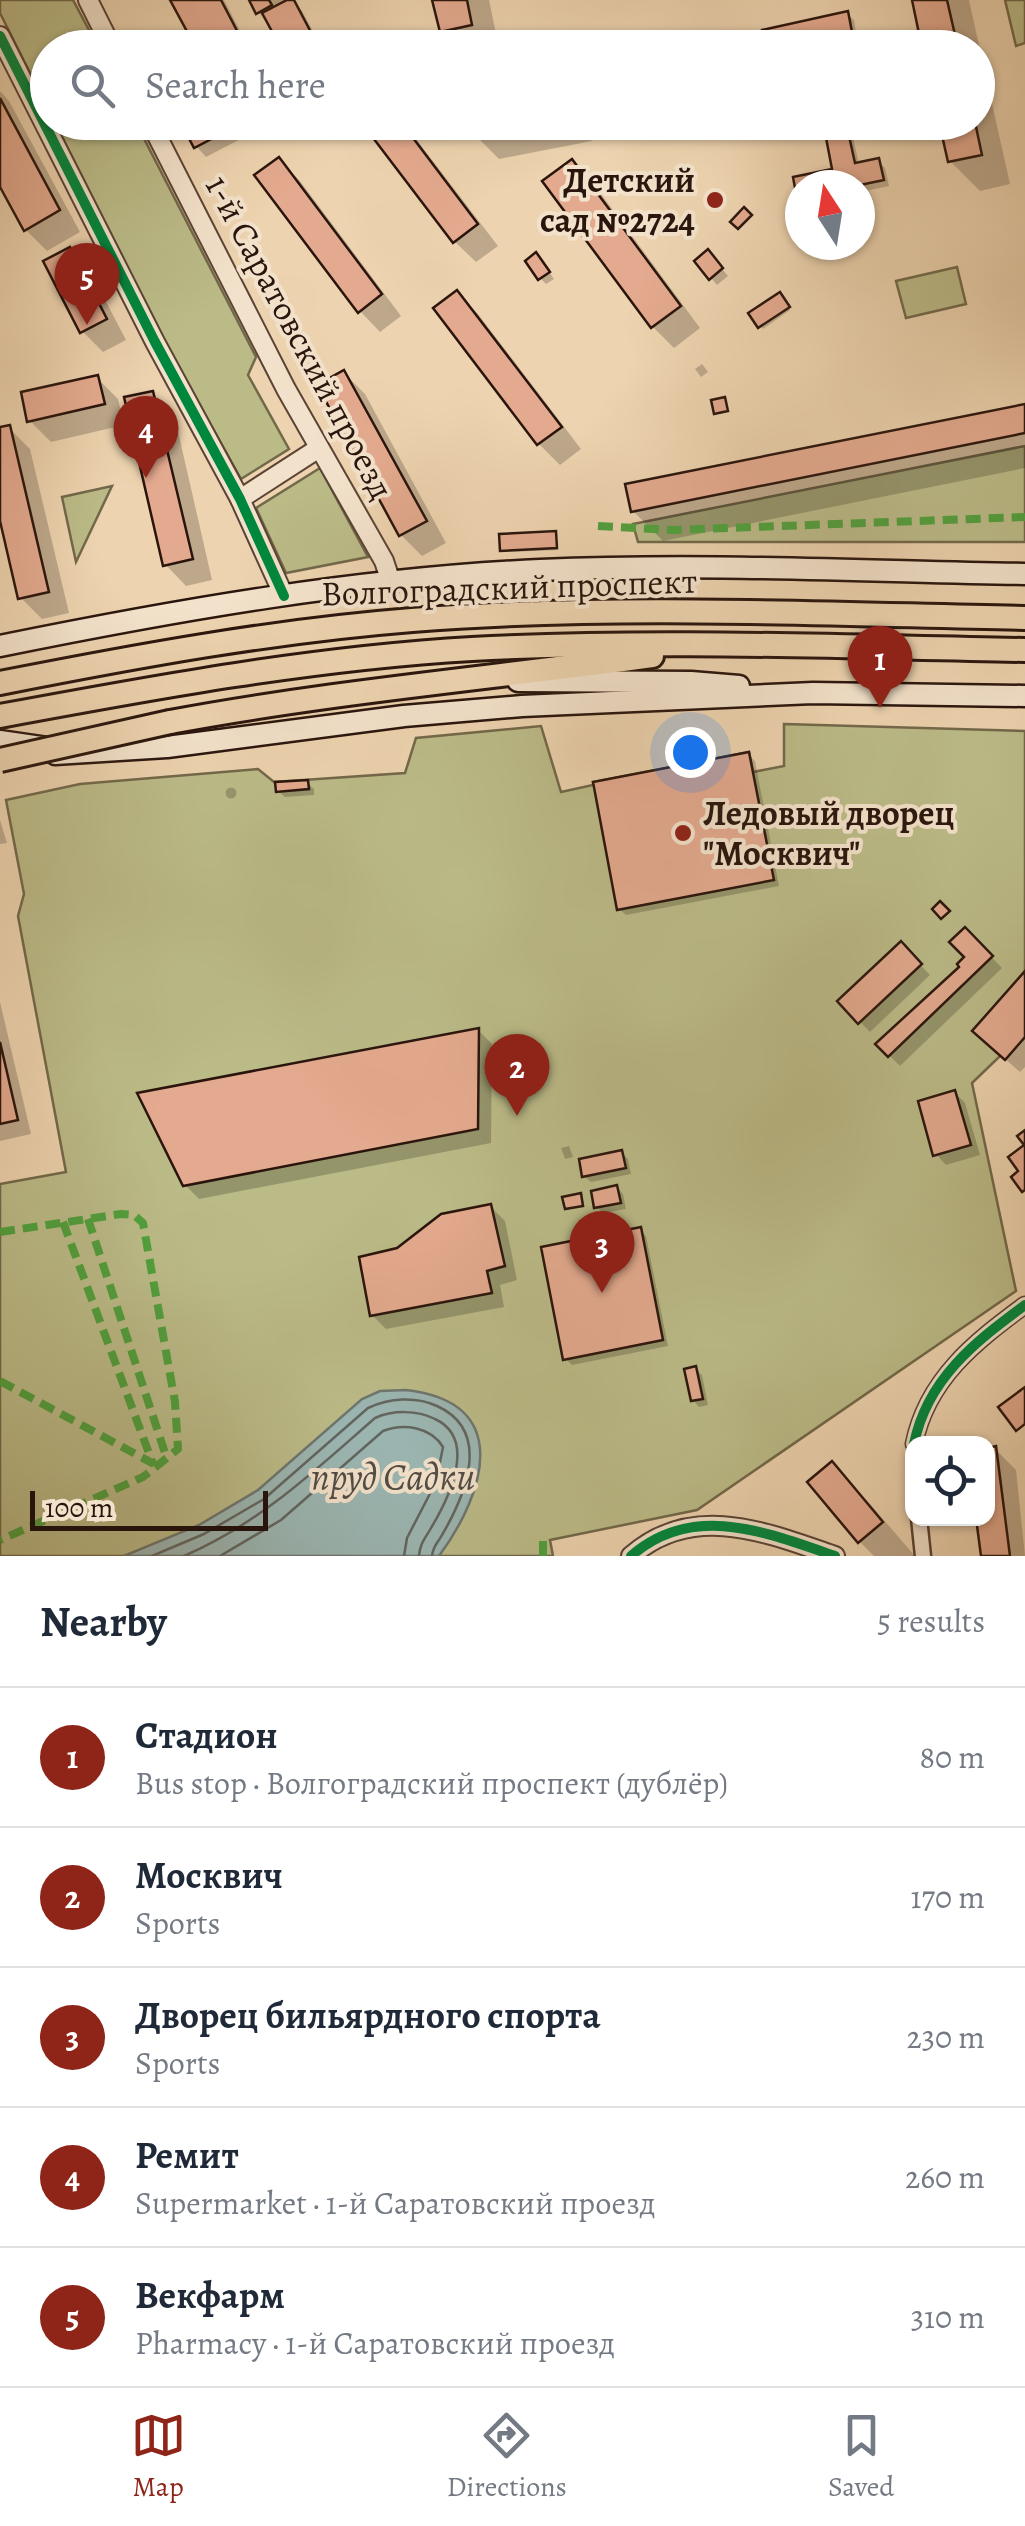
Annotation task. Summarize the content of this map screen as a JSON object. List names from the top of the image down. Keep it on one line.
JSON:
{"streets":{"main road":["Волгоградский проспект"],"street":["1-й Саратовский проезд"]},"water":["пруд Садки"],"places":["Детский сад №2724","Ледовый дворец \"Москвич\""],"scale_bar":"100 m","north":"top","page":{"search":"Search here","pins":["5","4","1","2","3"],"scale":"100 m","heading":["Nearby","5 results"],"list":[{"mark":"1","name":"Стадион","note":"Bus stop · Волгоградский проспект (дублёр)","value":"80 m"},{"mark":"2","name":"Москвич","note":"Sports","value":"170 m"},{"mark":"3","name":"Дворец бильярдного спорта","note":"Sports","value":"230 m"},{"mark":"4","name":"Ремит","note":"Supermarket · 1-й Саратовский проезд","value":"260 m"},{"mark":"5","name":"Векфарм","note":"Pharmacy · 1-й Саратовский проезд","value":"310 m"}],"nav":["Map","Directions","Saved"]}}
